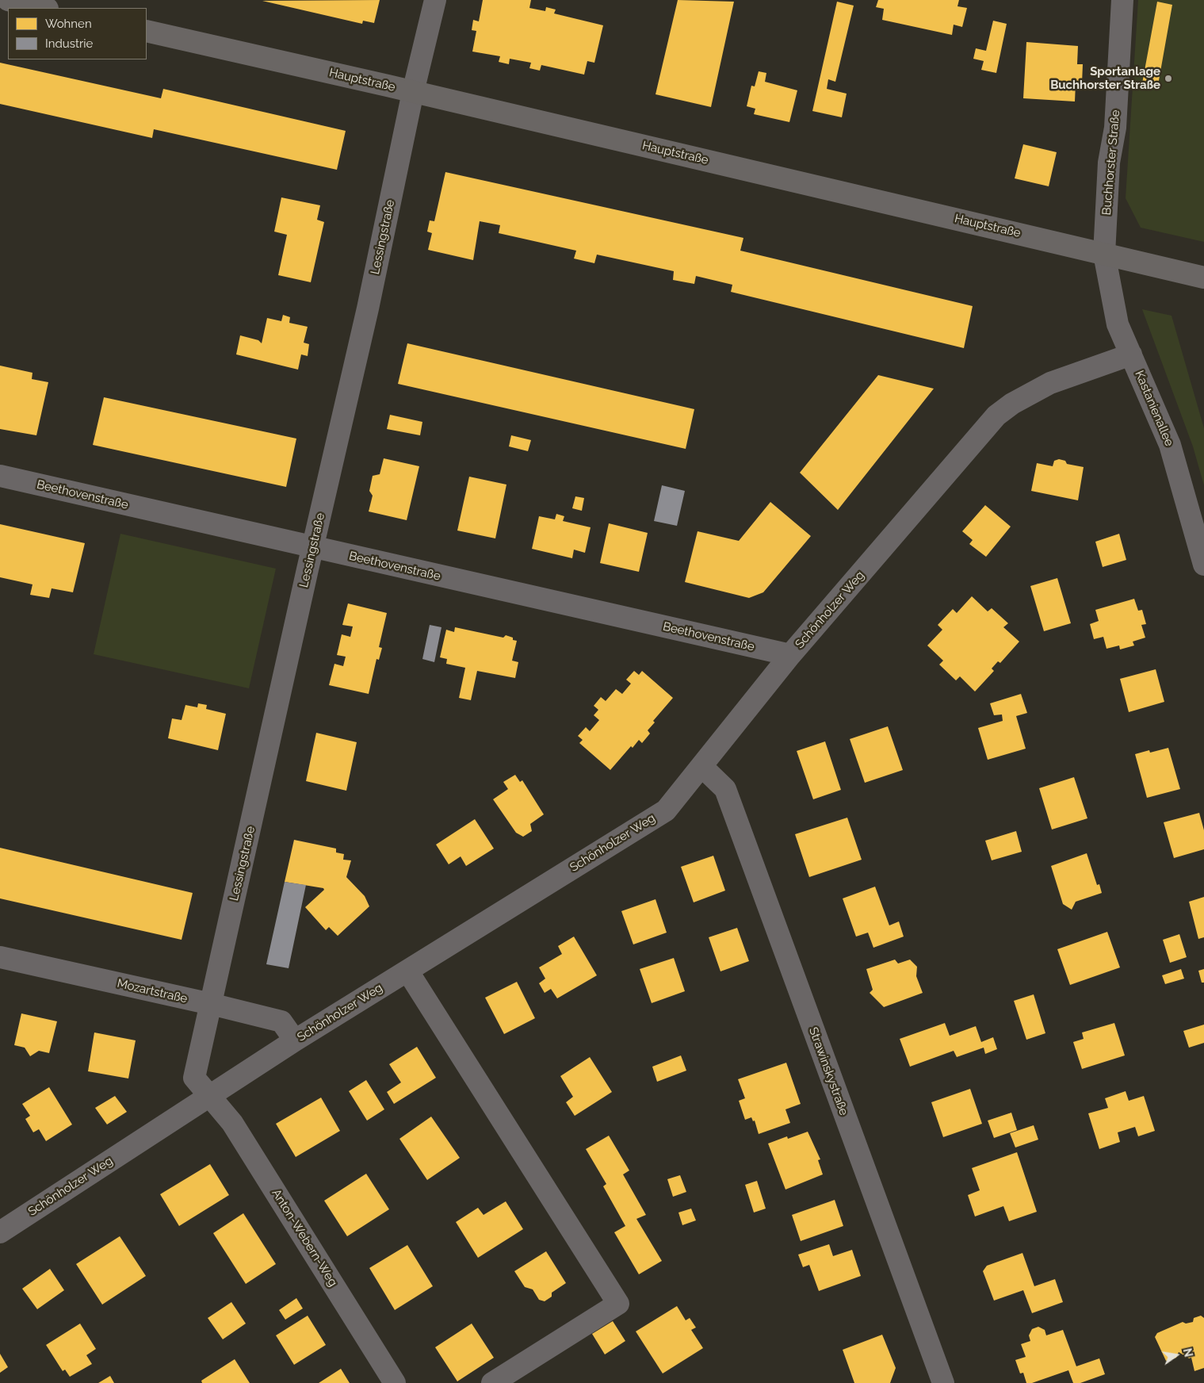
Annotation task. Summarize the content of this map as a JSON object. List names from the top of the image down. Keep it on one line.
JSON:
{"streets":{"main road":["Hauptstraße"],"street":["Buchhorster Straße","Lessingstraße","Kastanienallee","Beethovenstraße","Schönholzer Weg","Mozartstraße","Strawinskystraße","Anton-Webern-Weg"]},"crossings":[["Hauptstraße","Buchhorster Straße"],["Hauptstraße","Lessingstraße"],["Hauptstraße","Kastanienallee"],["Buchhorster Straße","Kastanienallee"],["Lessingstraße","Beethovenstraße"],["Lessingstraße","Schönholzer Weg"],["Lessingstraße","Mozartstraße"],["Lessingstraße","Anton-Webern-Weg"],["Kastanienallee","Schönholzer Weg"],["Beethovenstraße","Schönholzer Weg"],["Schönholzer Weg","Mozartstraße"],["Schönholzer Weg","Strawinskystraße"],["Schönholzer Weg","Anton-Webern-Weg"]],"places":["Sportanlage Buchhorster Straße"],"legend":["Wohnen","Industrie"],"north":"right"}
